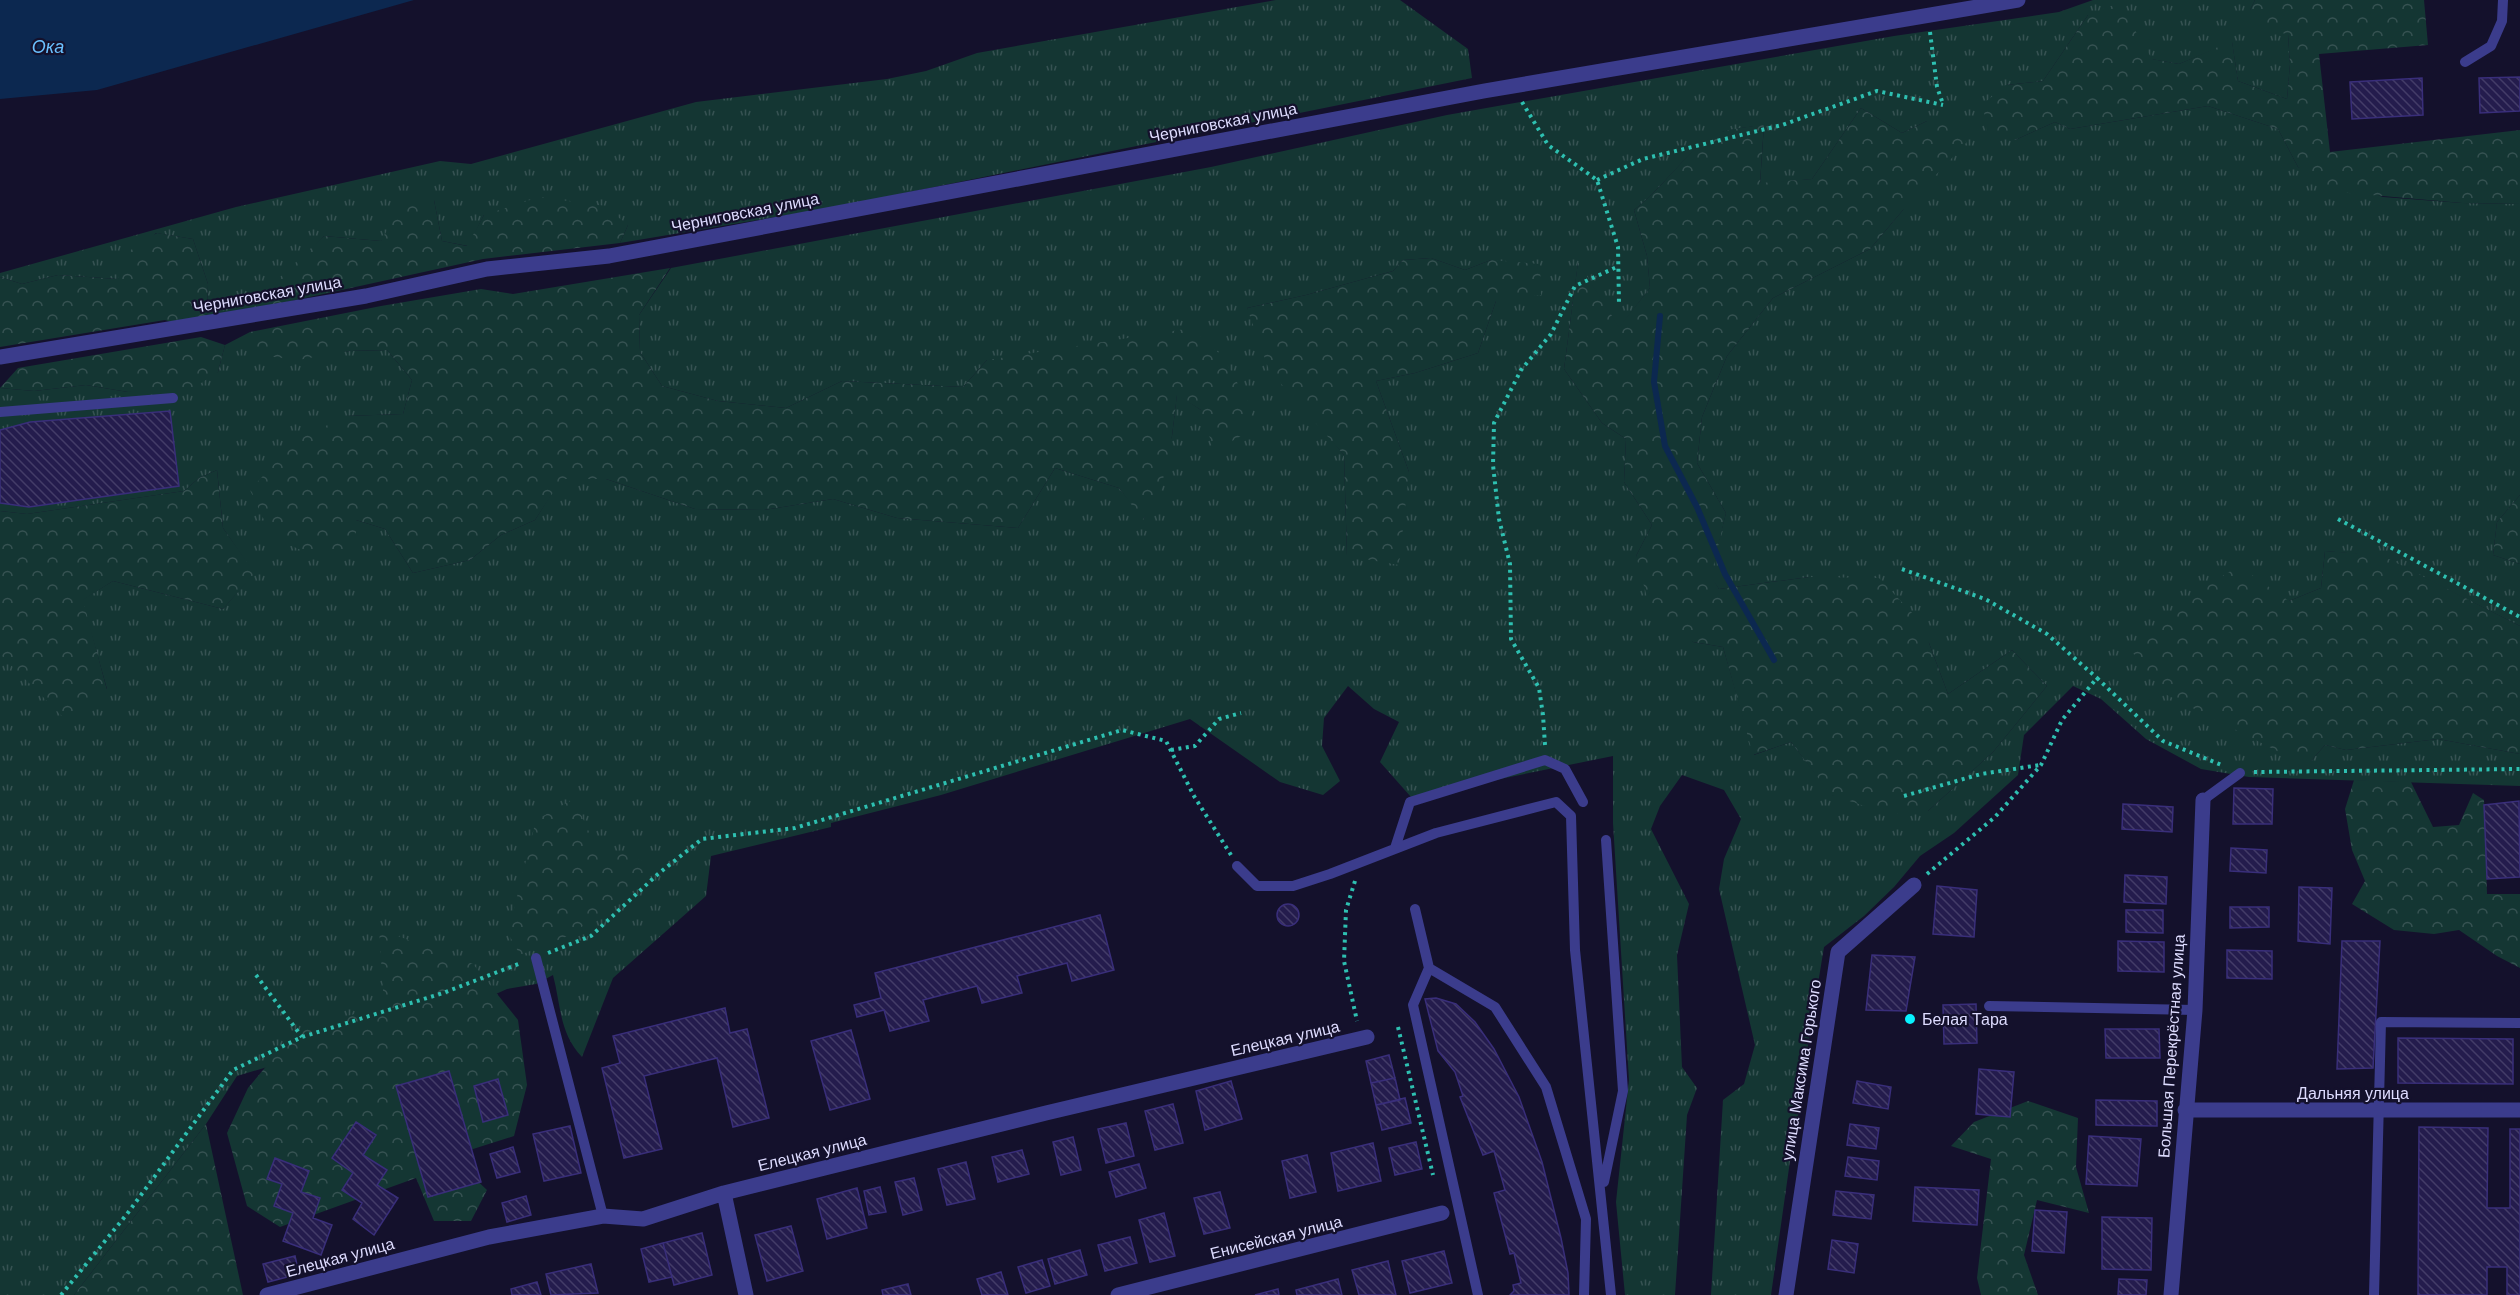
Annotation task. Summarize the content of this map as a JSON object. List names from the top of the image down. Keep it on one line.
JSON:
{"streets":{"street":["Черниговская улица","Елецкая улица","Большая Перекрёстная улица","улица Максима Горького","Дальняя улица","Енисейская улица"]},"crossings":[["Большая Перекрёстная улица","Дальняя улица"]],"water":["Ока"],"places":["Белая Тара"]}
